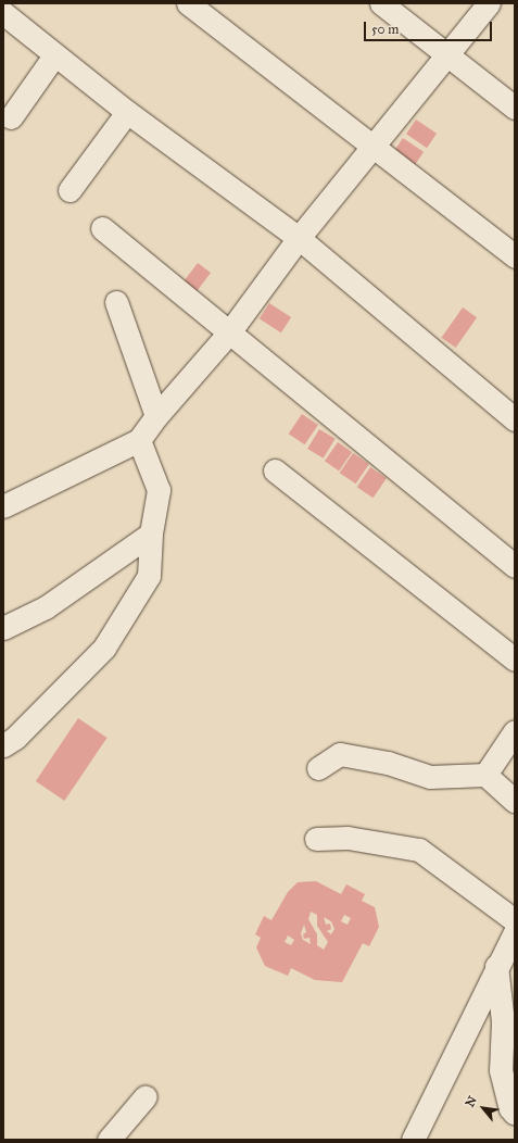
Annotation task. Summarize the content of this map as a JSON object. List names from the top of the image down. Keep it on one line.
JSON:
{"scale_bar":"50 m","north":"top left"}
